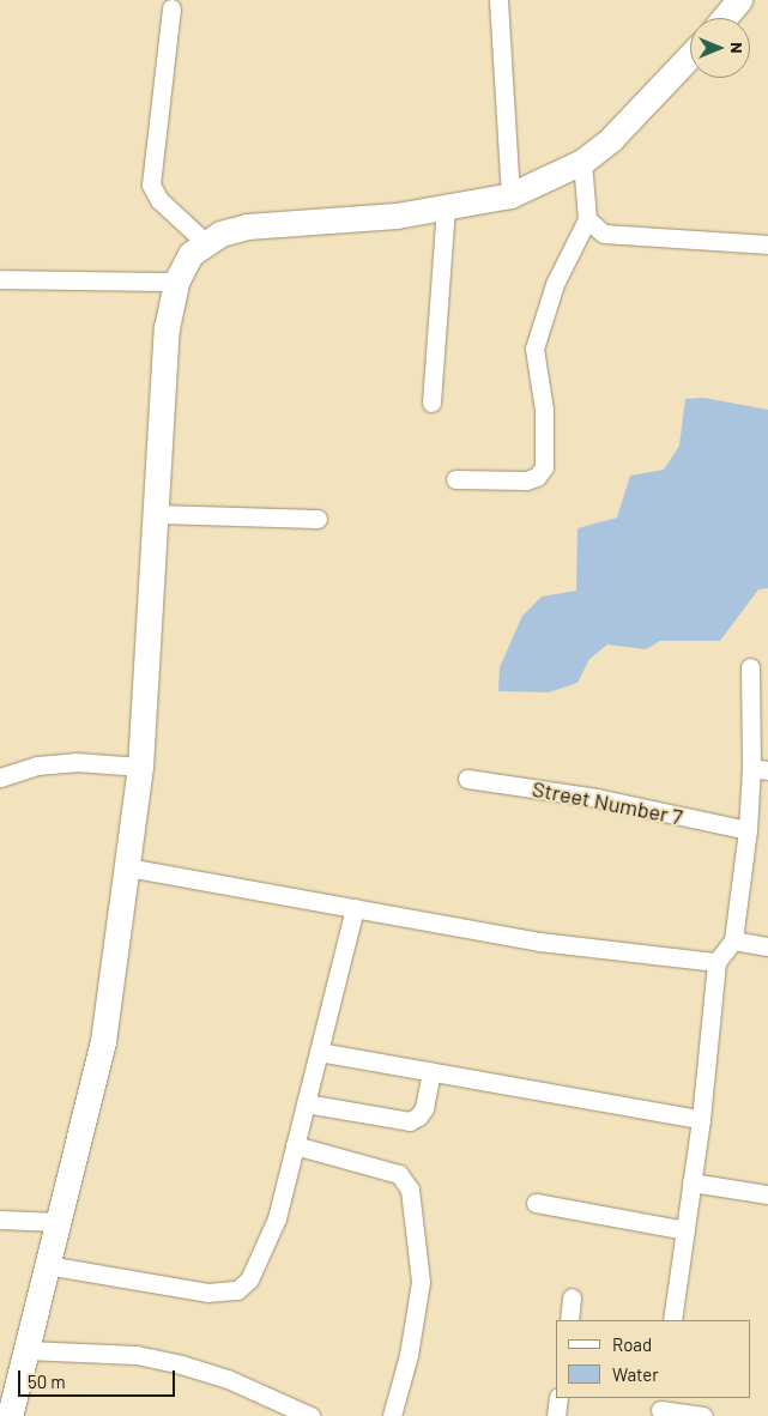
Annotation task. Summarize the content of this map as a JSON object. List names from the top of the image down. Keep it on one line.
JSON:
{"streets":{"street":["Street Number 7"]},"legend":["Road","Water"],"scale_bar":"50 m","north":"right"}
